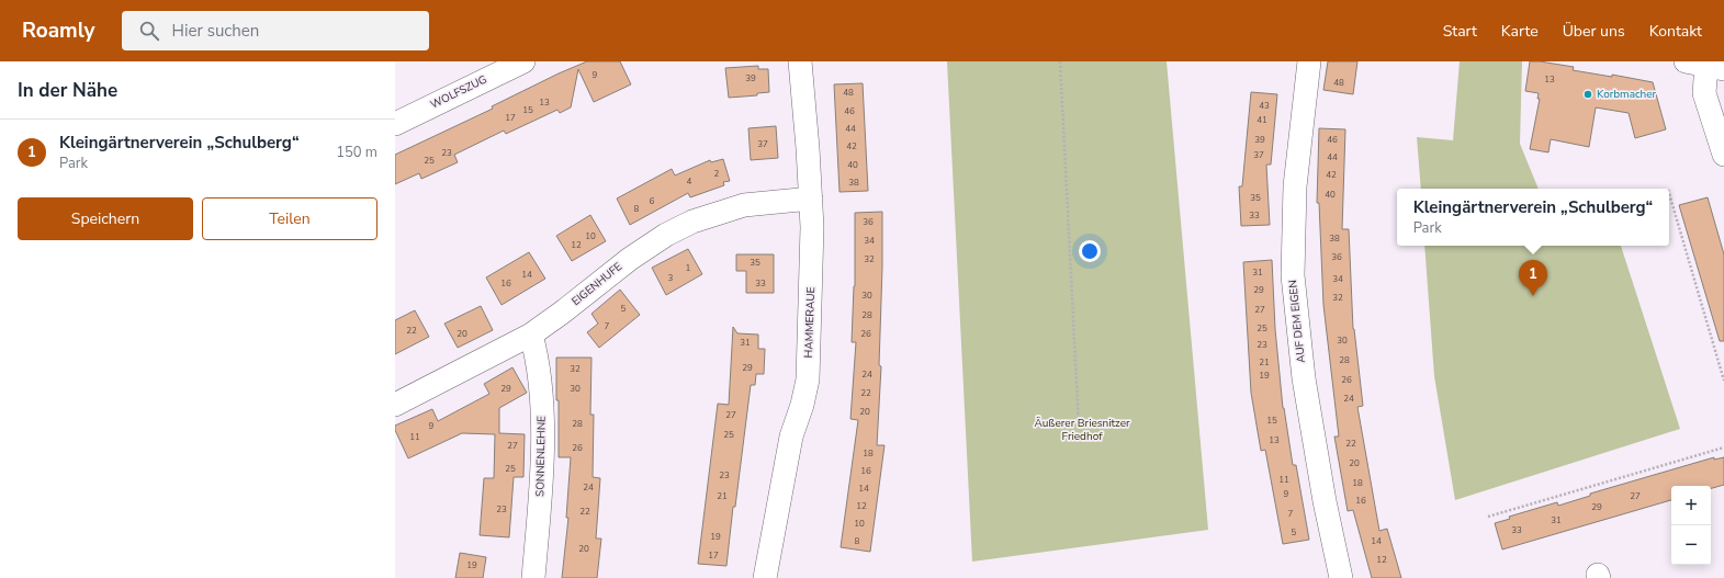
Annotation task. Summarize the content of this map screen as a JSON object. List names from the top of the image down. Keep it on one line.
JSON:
{"streets":{"street":["WOLFSZUG","EIGENHUFE","AUF DEM EIGEN","HAMMERAUE","SONNENLEHNE"]},"crossings":[["EIGENHUFE","HAMMERAUE"],["EIGENHUFE","SONNENLEHNE"]],"parks":["Äußerer Briesnitzer Friedhof"],"places":["Korbmacher"],"house_numbers":["9","39","13","48","48","13","43","15","46","17","41","44","39","46","37","42","23","37","44","25","40","2","42","4","38","40","35","6","8","33","36","10","38","34","12","36","32","35","1","31","14","3","34","16","33","29","30","32","5","27","28","7","25","22","20","26","30","31","23","28","21","29","32","24","19","26","29","30","22","24","20","27","15","28","9","25","11","13","22","27","26","18","20","25","16","23","11","18","24","14","9","21","27","16","12","29","23","22","7","31","10","33","5","19","8","14","20","17","12","19"],"page":{"header":"Roamly","search":"Hier suchen","nav":["Start","Karte","Über uns","Kontakt"],"heading":"In der Nähe","list":[{"mark":"1","name":"Kleingärtnerverein „Schulberg“","note":"Park","value":"150 m"}],"buttons":["Speichern","Teilen"],"popup":["Kleingärtnerverein „Schulberg“","Park"],"pins":"1","map_buttons":["+","−"]}}
